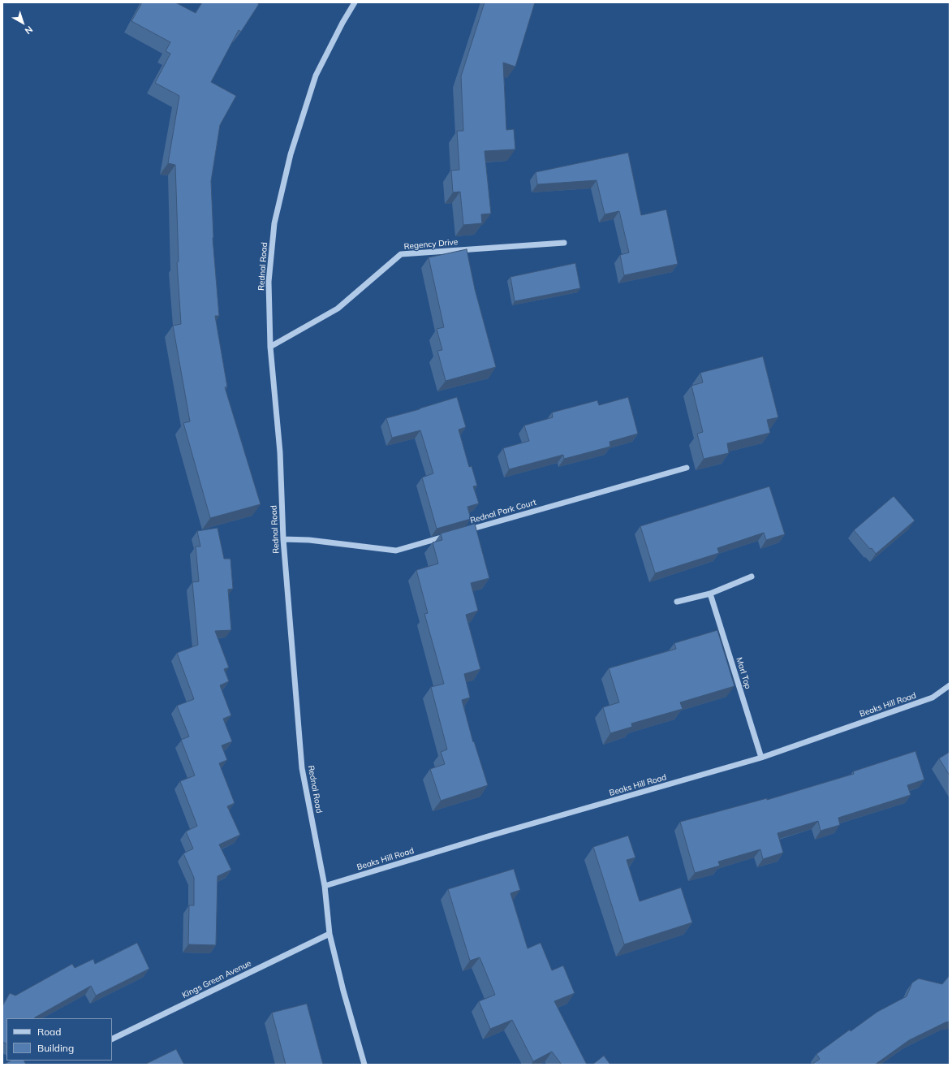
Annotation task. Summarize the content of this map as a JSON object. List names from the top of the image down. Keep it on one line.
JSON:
{"streets":{"street":["Regency Drive","Rednal Road","Rednal Park Court","Marl Top","Beaks Hill Road","Kings Green Avenue"]},"crossings":[["Regency Drive","Rednal Road"],["Rednal Road","Beaks Hill Road"],["Rednal Road","Kings Green Avenue"],["Marl Top","Beaks Hill Road"]],"legend":["Road","Building"],"north":"bottom right"}
